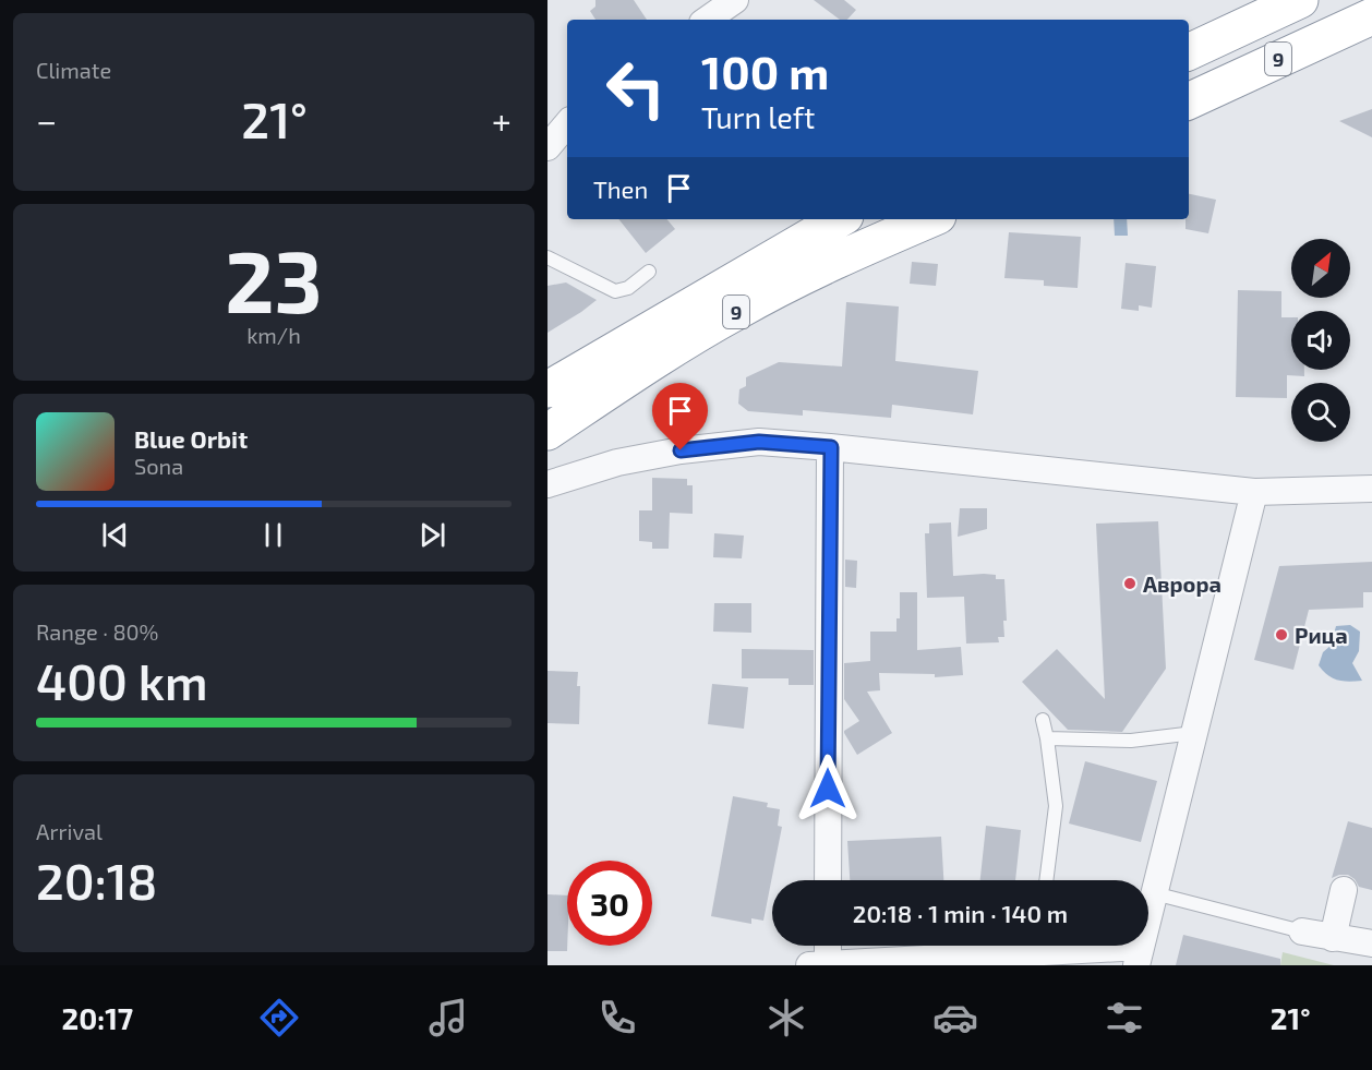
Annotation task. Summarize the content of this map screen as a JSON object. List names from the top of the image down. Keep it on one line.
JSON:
{"streets":{"highway":["9"]},"places":["Аврора","Рица"],"north":"top right","page":{"tile":["Climate",["23","km/h"],["Range · 80%","400 km"],["Arrival","20:18"]],"turn":["100 m","Turn left"],"heat":["−","21°","+"],"then":"Then","song":["Blue Orbit","Sona"],"limit":"30","trip":"20:18 · 1 min · 140 m","tabs":["20:17","21°"]}}
